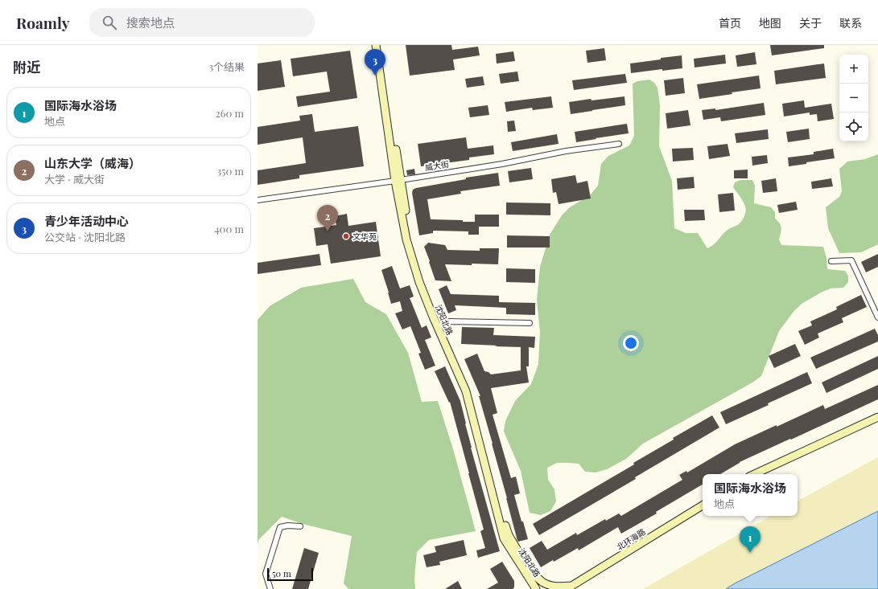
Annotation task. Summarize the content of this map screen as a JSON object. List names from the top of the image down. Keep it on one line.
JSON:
{"streets":{"street":["威大街","沈阳北路","北环海路"]},"crossings":[["威大街","沈阳北路"]],"places":["文华苑"],"scale_bar":"50 m","page":{"header":"Roamly","search":"搜索地点","nav":["首页","地图","关于","联系"],"heading":["附近","3个结果"],"pins":["3","2","1"],"map_buttons":["+","−"],"list":[{"mark":"1","name":"国际海水浴场","note":"地点","value":"260 m"},{"mark":"2","name":"山东大学（威海）","note":"大学 · 威大街","value":"350 m"},{"mark":"3","name":"青少年活动中心","note":"公交站 · 沈阳北路","value":"400 m"}],"popup":["国际海水浴场","地点"],"scale":"50 m"}}
